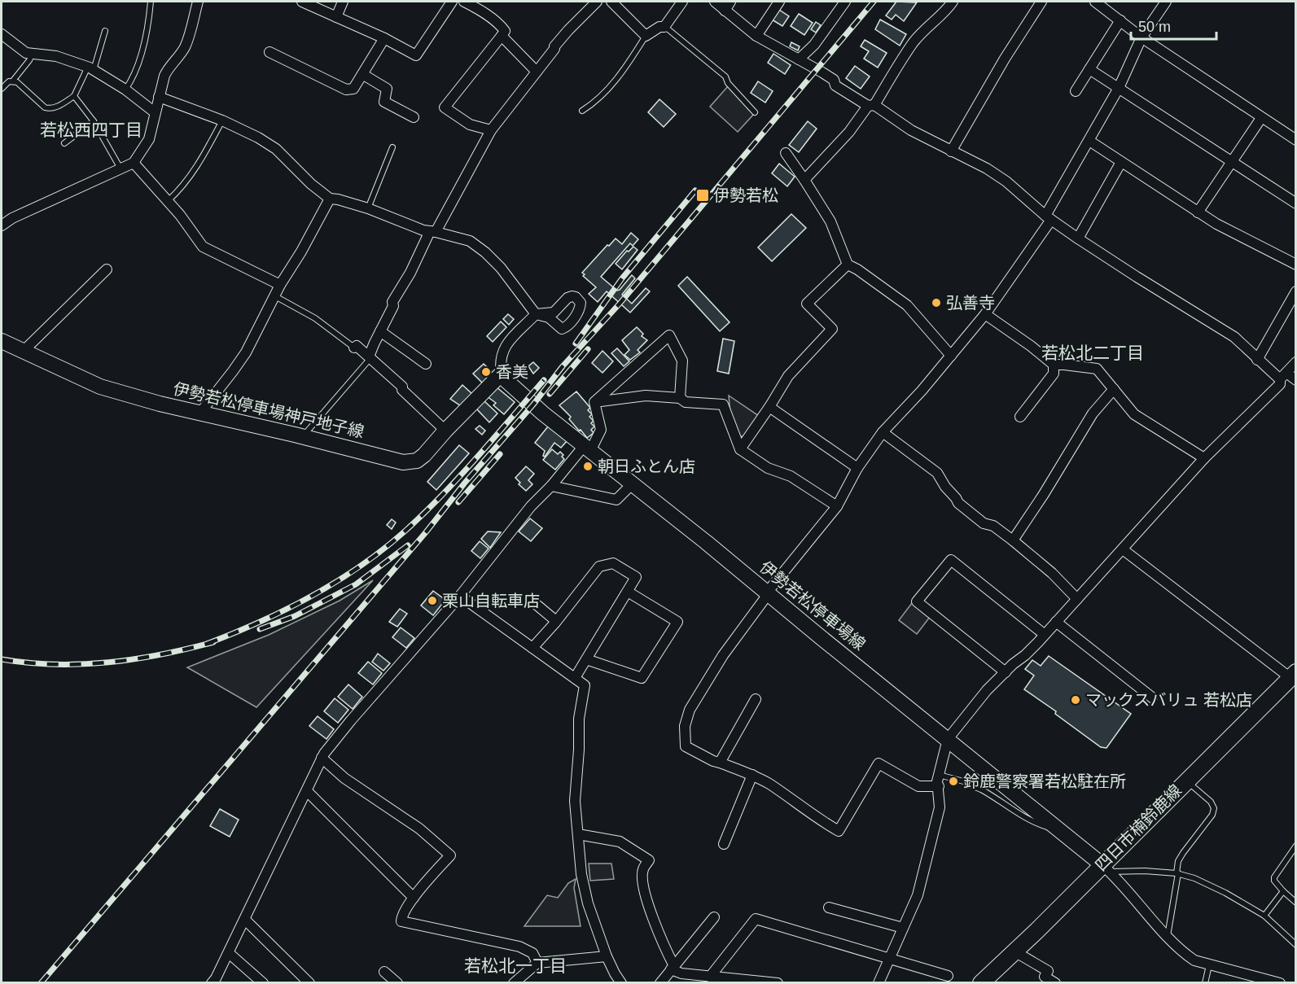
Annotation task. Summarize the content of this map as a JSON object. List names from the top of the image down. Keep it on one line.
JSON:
{"streets":{"main road":["伊勢若松停車場神戸地子線","伊勢若松停車場線","四日市楠鈴鹿線"]},"crossings":[["伊勢若松停車場神戸地子線","伊勢若松停車場線"],["伊勢若松停車場線","四日市楠鈴鹿線"]],"districts":["若松西四丁目","若松北二丁目","若松北一丁目"],"places":{"transit":["伊勢若松"],"other":["弘善寺","香美","朝日ふとん店","栗山自転車店","マックスバリュ 若松店","鈴鹿警察署若松駐在所"]},"scale_bar":"50 m"}
